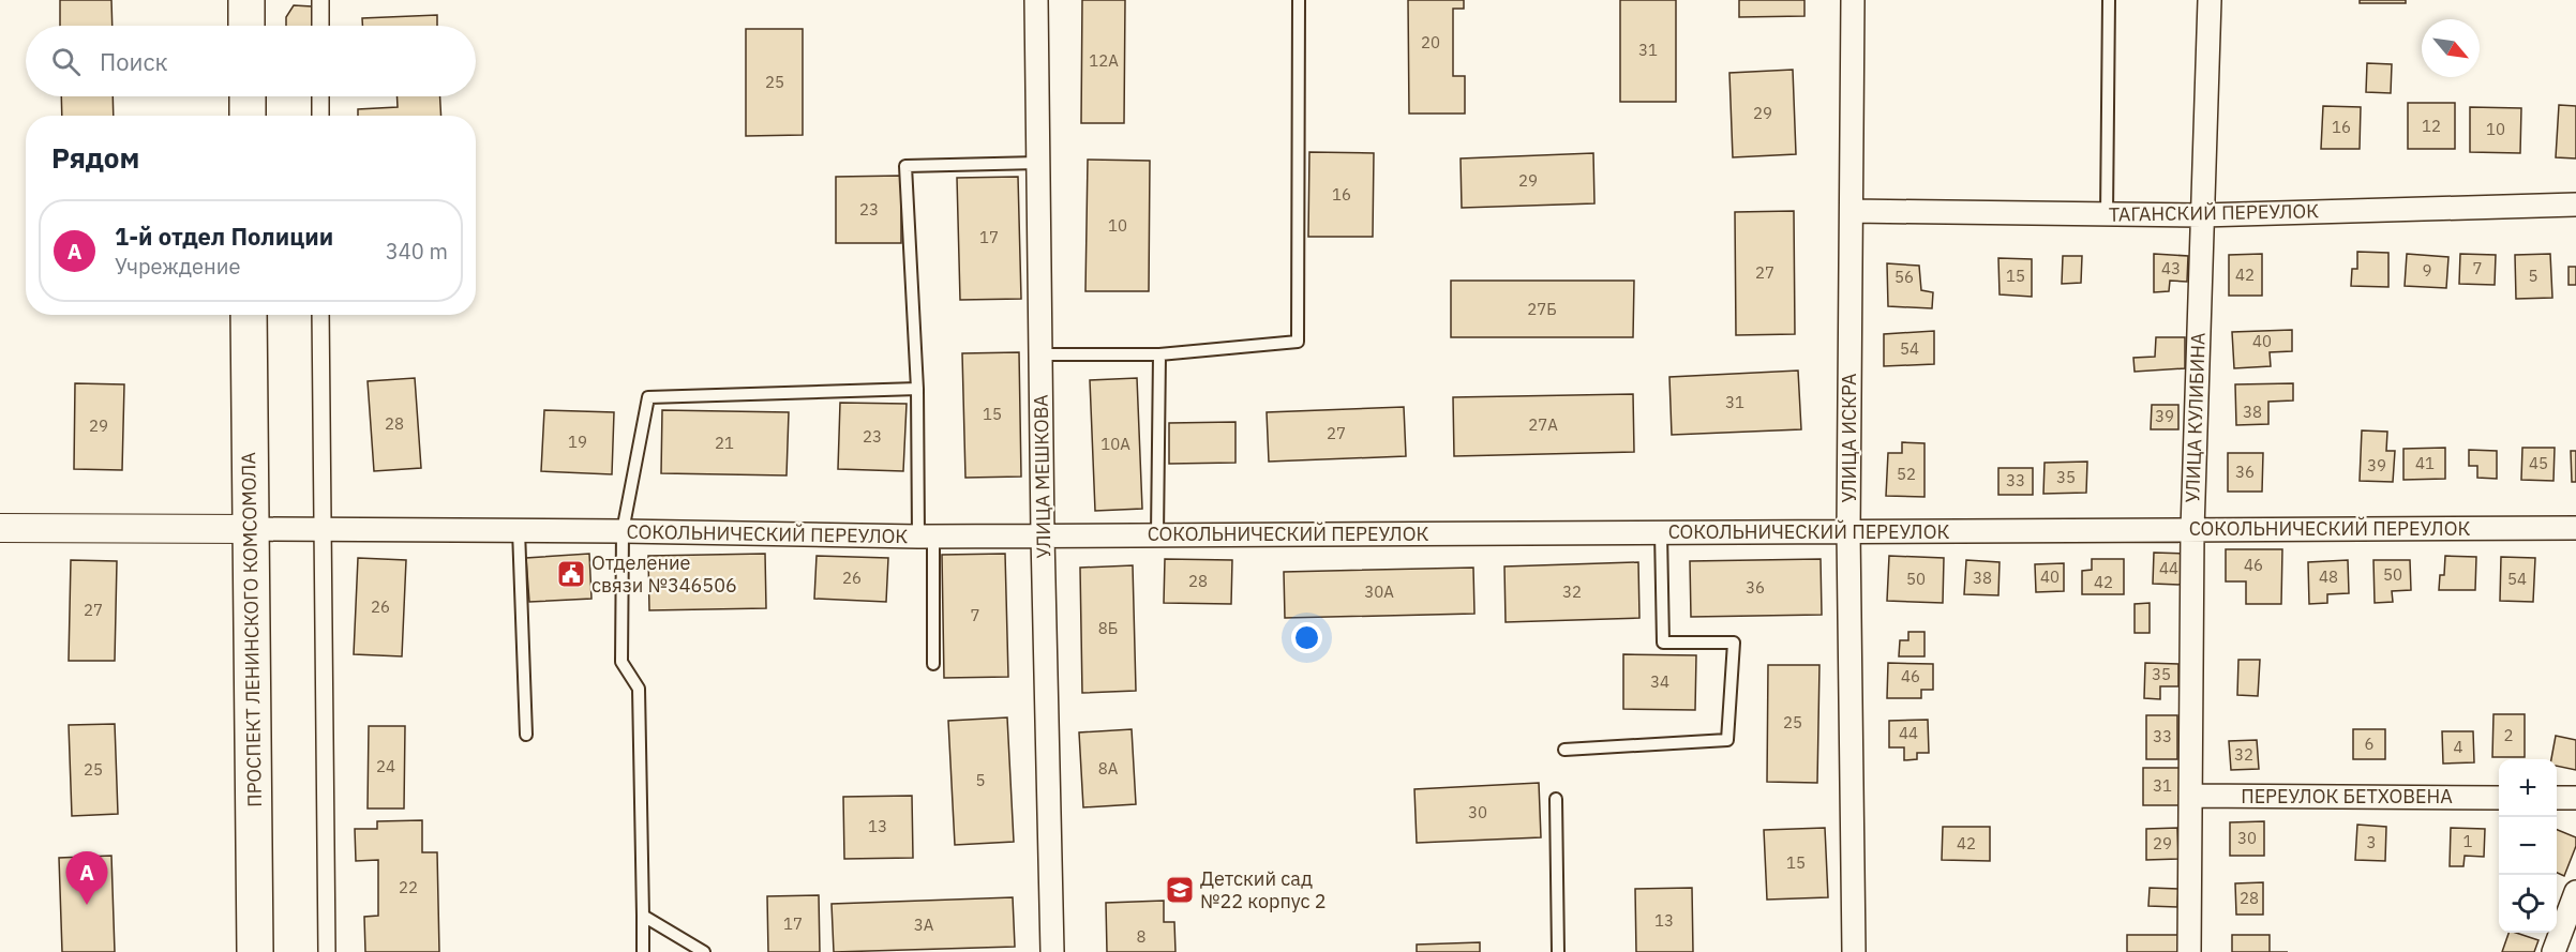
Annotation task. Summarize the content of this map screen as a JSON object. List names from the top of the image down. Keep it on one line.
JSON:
{"streets":{"main road":["ПРОСПЕКТ ЛЕНИНСКОГО КОМСОМОЛА"],"street":["ТАГАНСКИЙ ПЕРЕУЛОК","УЛИЦА КУЛИБИНА","УЛИЦА ИСКРА","УЛИЦА МЕШКОВА","СОКОЛЬНИЧЕСКИЙ ПЕРЕУЛОК","ПЕРЕУЛОК БЕТХОВЕНА"]},"crossings":[["ТАГАНСКИЙ ПЕРЕУЛОК","УЛИЦА КУЛИБИНА"],["ТАГАНСКИЙ ПЕРЕУЛОК","УЛИЦА ИСКРА"],["УЛИЦА КУЛИБИНА","СОКОЛЬНИЧЕСКИЙ ПЕРЕУЛОК"],["УЛИЦА КУЛИБИНА","ПЕРЕУЛОК БЕТХОВЕНА"],["УЛИЦА ИСКРА","СОКОЛЬНИЧЕСКИЙ ПЕРЕУЛОК"],["УЛИЦА МЕШКОВА","СОКОЛЬНИЧЕСКИЙ ПЕРЕУЛОК"],["СОКОЛЬНИЧЕСКИЙ ПЕРЕУЛОК","ПРОСПЕКТ ЛЕНИНСКОГО КОМСОМОЛА"]],"places":{"public building":["Отделение связи №346506"],"school or university":["Детский сад №22 корпус 2"]},"house_numbers":["20","31","12А","25","29","12","16","10","29","16","23","10","17","43","7","9","27","42","15","5","56","27Б","40","54","31","38","15","39","28","27А","29","27","23","19","21","10А","41","45","39","36","52","35","33","46","44","50","40","48","26","38","50","54","28","42","36","30А","32","26","27","7","8Б","35","46","34","25","44","2","33","6","4","32","24","8А","25","5","31","30","13","30","1","3","42","29","15","22","28","13","17","3А","8"],"north":"bottom right","page":{"search":"Поиск","heading":"Рядом","list":[{"mark":"A","name":"1-й отдел Полиции","note":"Учреждение","value":"340 m"}],"map_buttons":["+","−"],"pins":"A"}}
